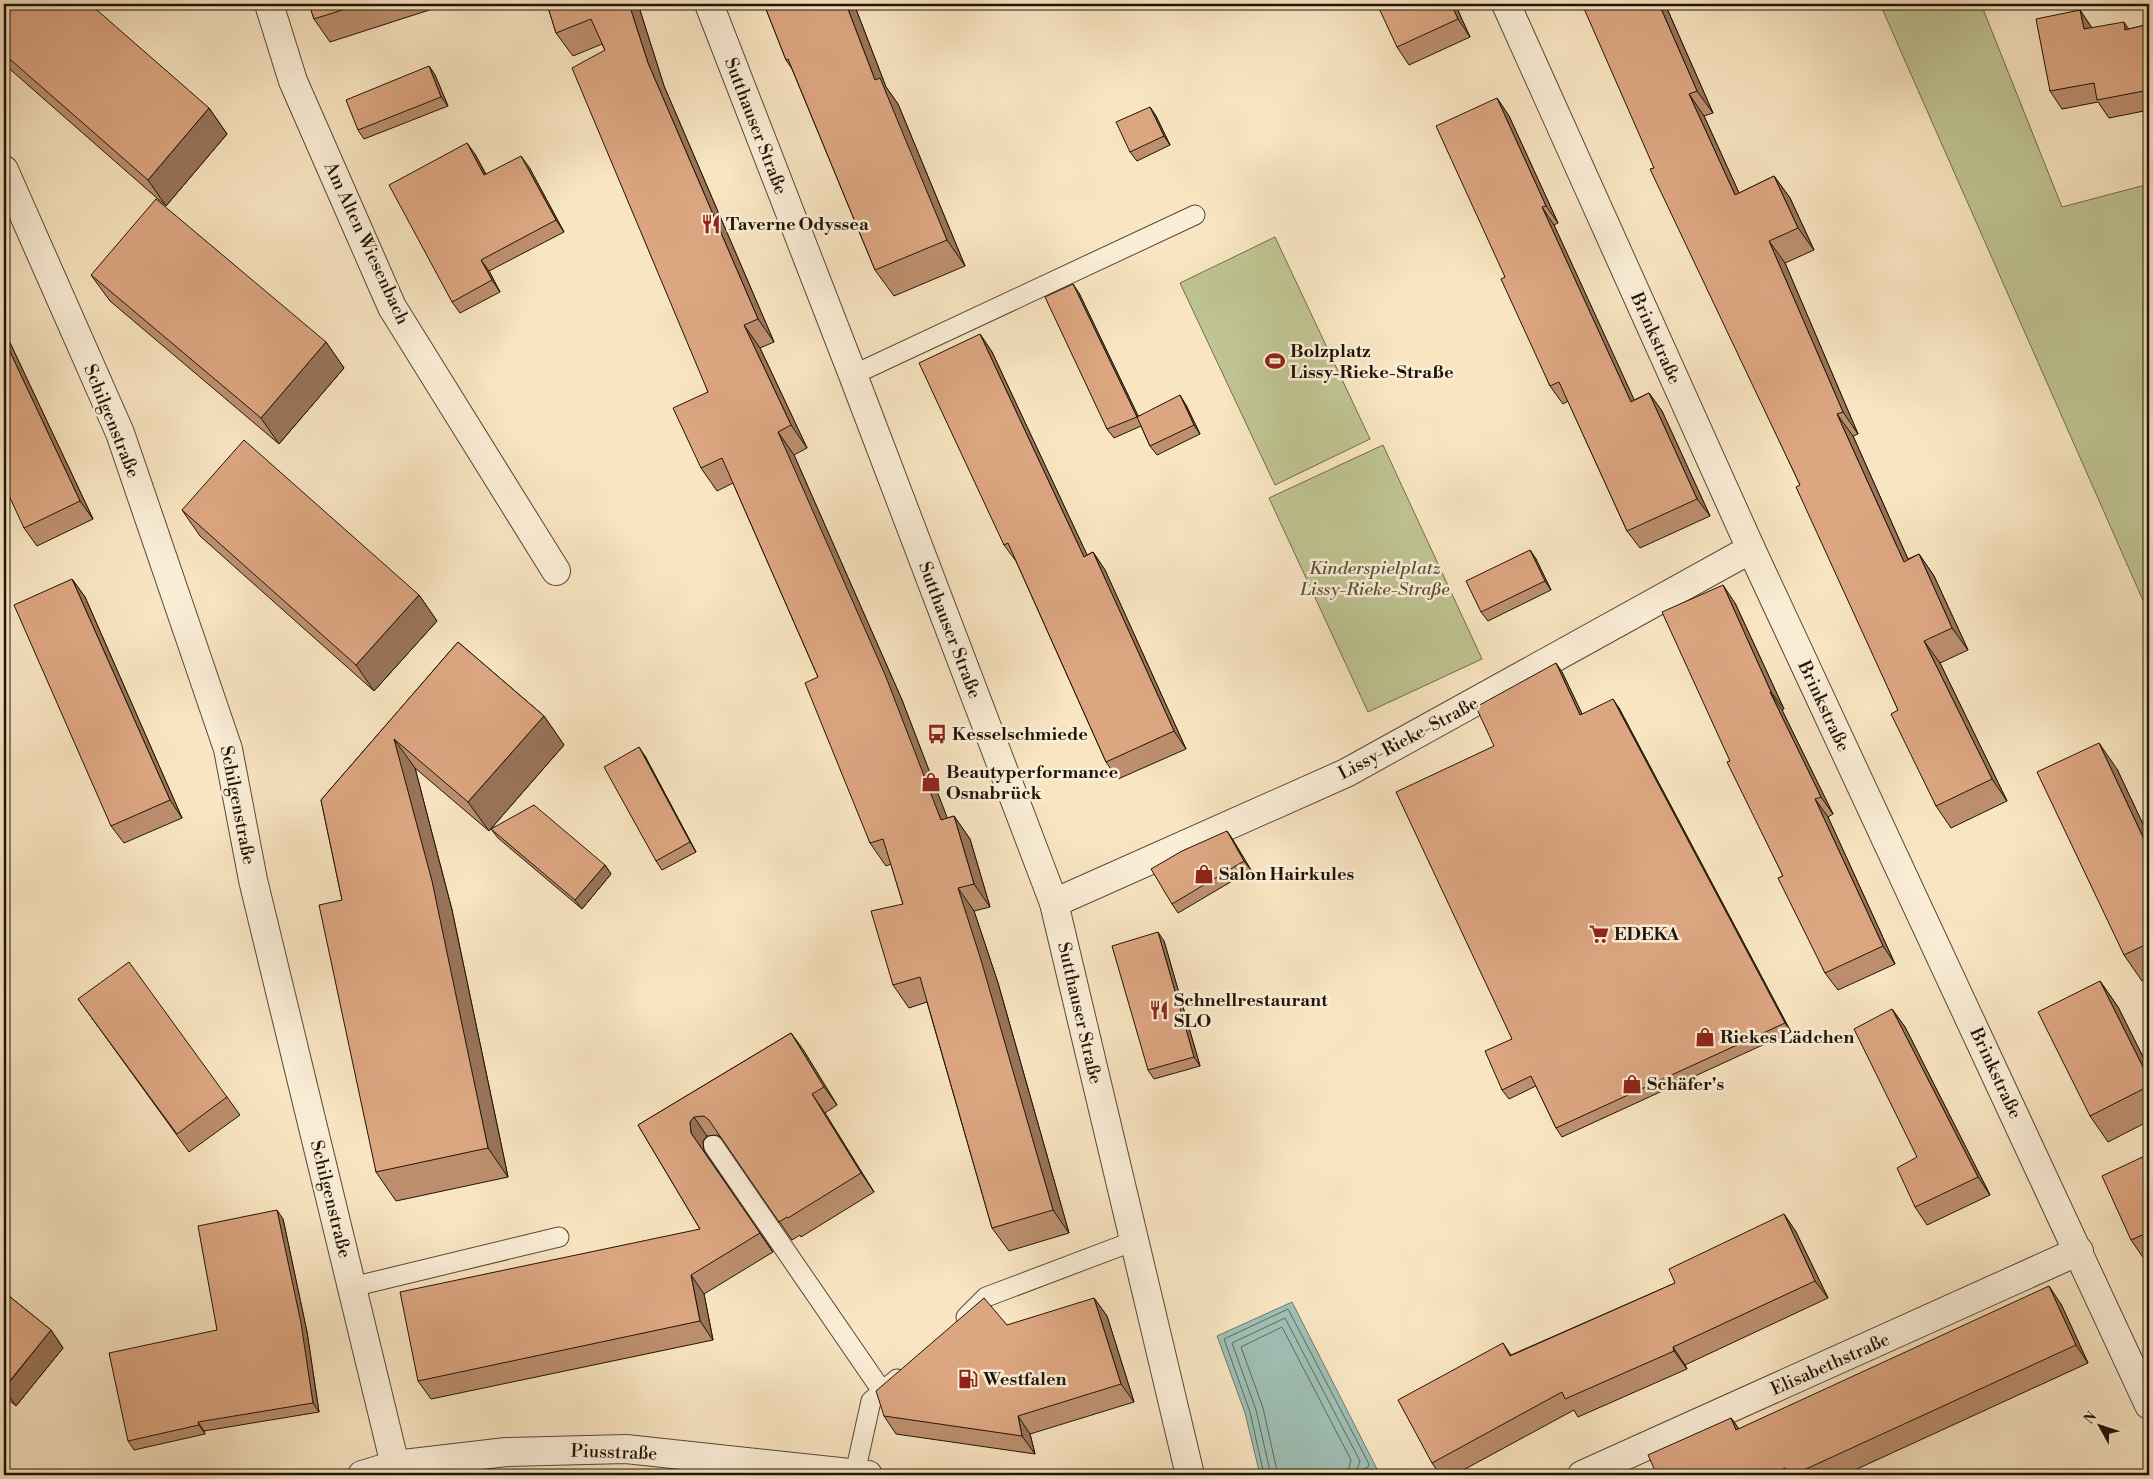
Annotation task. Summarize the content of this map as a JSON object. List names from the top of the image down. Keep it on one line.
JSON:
{"streets":{"street":["Sutthauser Straße","Am Alten Wiesenbach","Brinkstraße","Schilgenstraße","Lissy-Rieke-Straße","Elisabethstraße","Piusstraße"]},"crossings":[["Sutthauser Straße","Lissy-Rieke-Straße"],["Brinkstraße","Lissy-Rieke-Straße"],["Brinkstraße","Elisabethstraße"],["Schilgenstraße","Piusstraße"]],"parks":["Kinderspielplatz Lissy-Rieke-Straße"],"places":{"restaurant":["Taverne Odyssea","Schnellrestaurant SLO"],"sports":["Bolzplatz Lissy-Rieke-Straße"],"bus stop":["Kesselschmiede"],"shop":["Beautyperformance Osnabrück","Salon Hairkules","Riekes Lädchen","Schäfer's"],"supermarket":["EDEKA"],"fuel station":["Westfalen"]},"north":"top left"}
